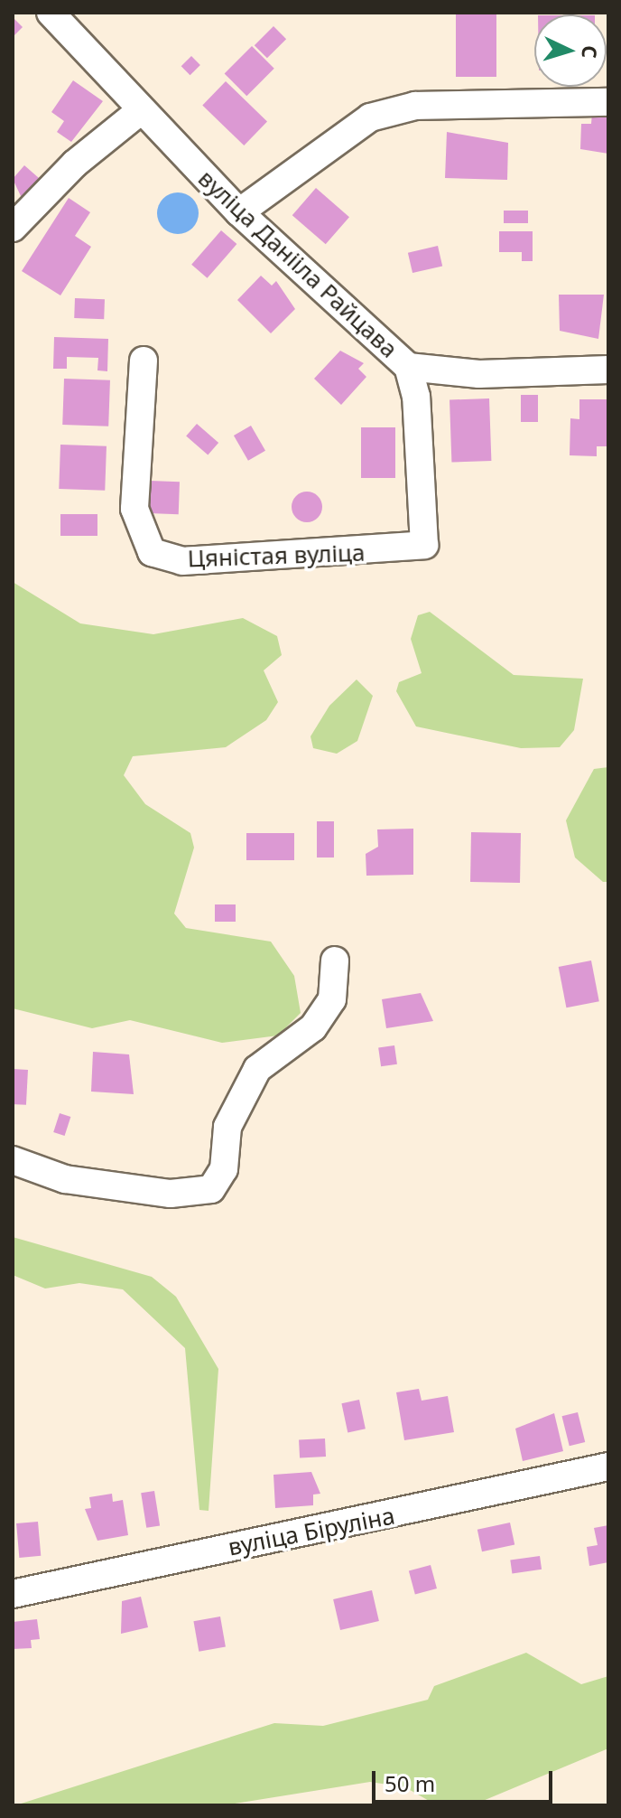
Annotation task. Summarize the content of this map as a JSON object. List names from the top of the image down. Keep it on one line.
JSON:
{"streets":{"street":["вуліца Данііла Райцава","Цяністая вуліца","вуліца Біруліна"]},"crossings":[["вуліца Данііла Райцава","Цяністая вуліца"]],"scale_bar":"50 m","north":"right"}
